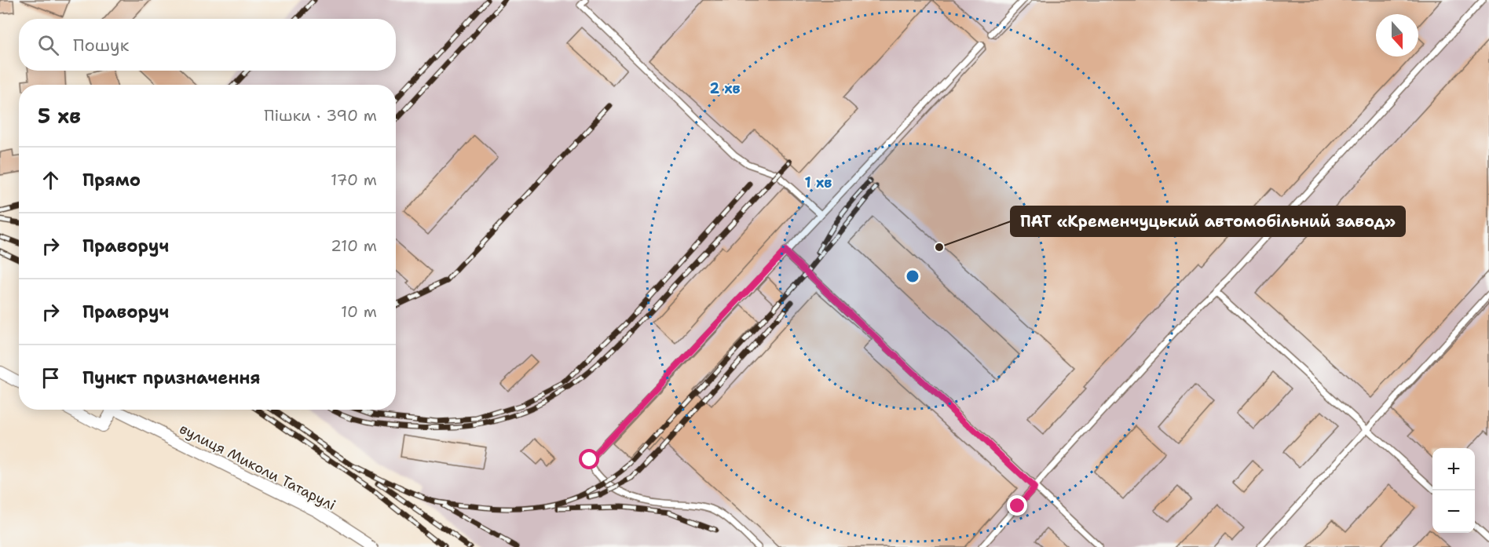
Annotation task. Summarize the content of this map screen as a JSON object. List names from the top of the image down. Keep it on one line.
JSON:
{"streets":{"street":["вулиця Миколи Татарулі"]},"places":["ПАТ «Кременчуцький автомобiльний завод»"],"north":"bottom","page":{"search":"Пошук","heading":["5 хв","Пішки · 390 m"],"list":[["Прямо","170 m"],["Праворуч","210 m"],["Праворуч","10 m"],"Пункт призначення"],"map_buttons":["+","−"]},"rings":["2 хв","1 хв"]}
